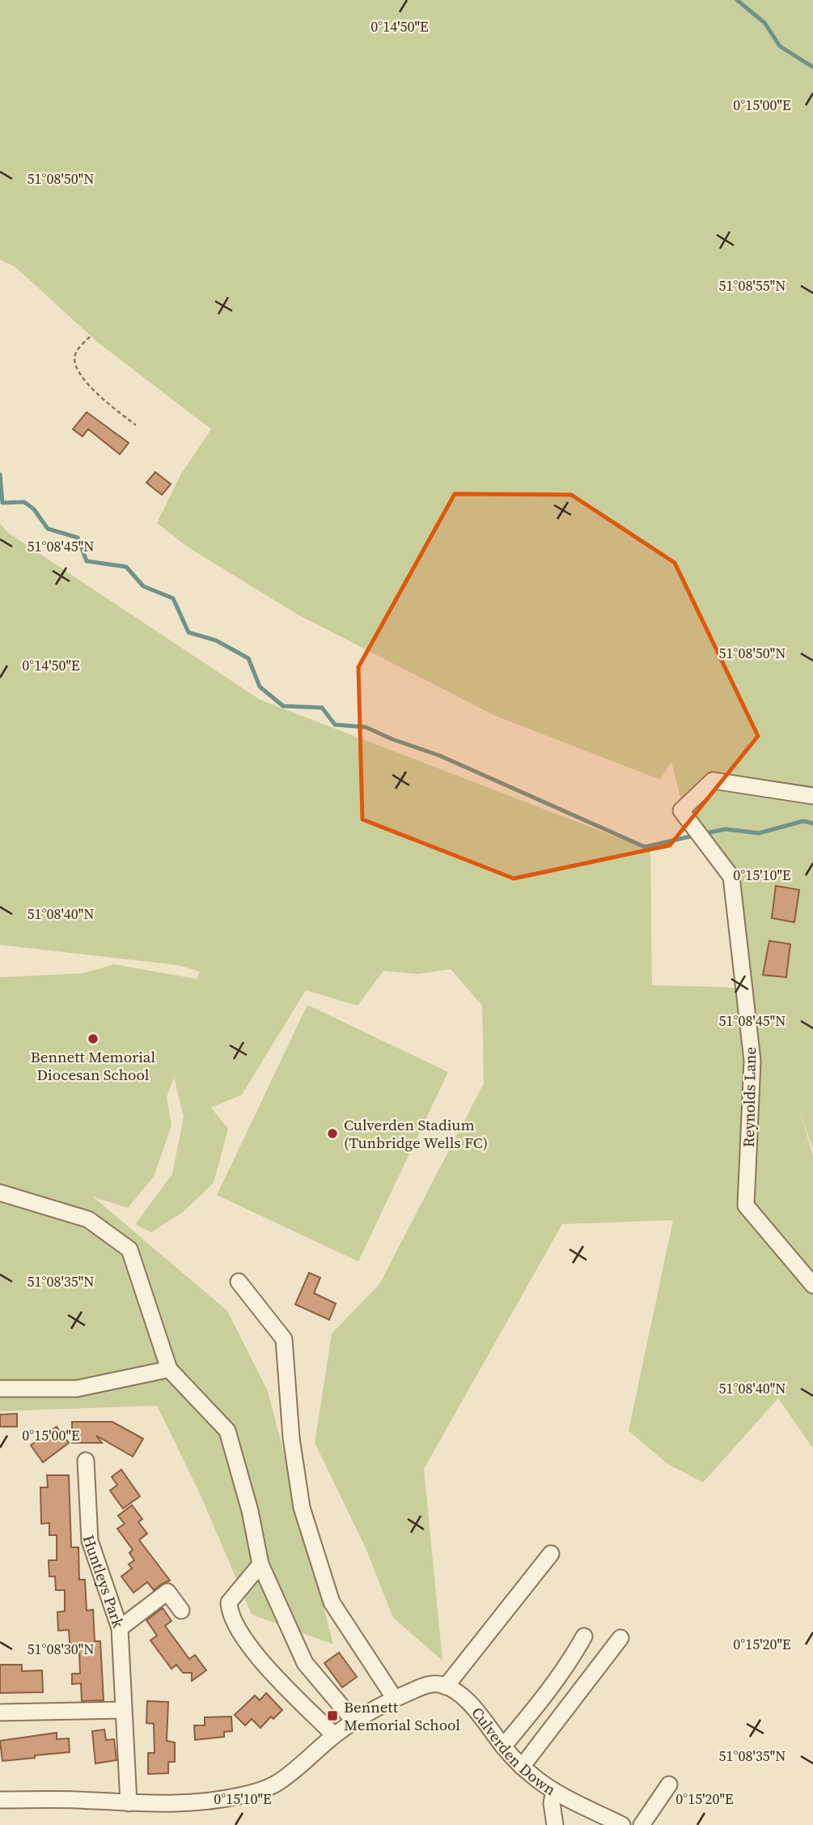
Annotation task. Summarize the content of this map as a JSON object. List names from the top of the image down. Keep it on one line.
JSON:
{"streets":{"street":["Reynolds Lane","Huntleys Park","Culverden Down"]},"places":{"other":["Bennett Memorial Diocesan School","Culverden Stadium (Tunbridge Wells FC)"],"transit":["Bennett Memorial School"]},"coordinates":["0°14'50\"E","0°15'00\"E","51°08'50\"N","51°08'55\"N","51°08'45\"N","0°15'10\"E","51°08'40\"N","51°08'35\"N","0°15'20\"E","51°08'30\"N"]}
